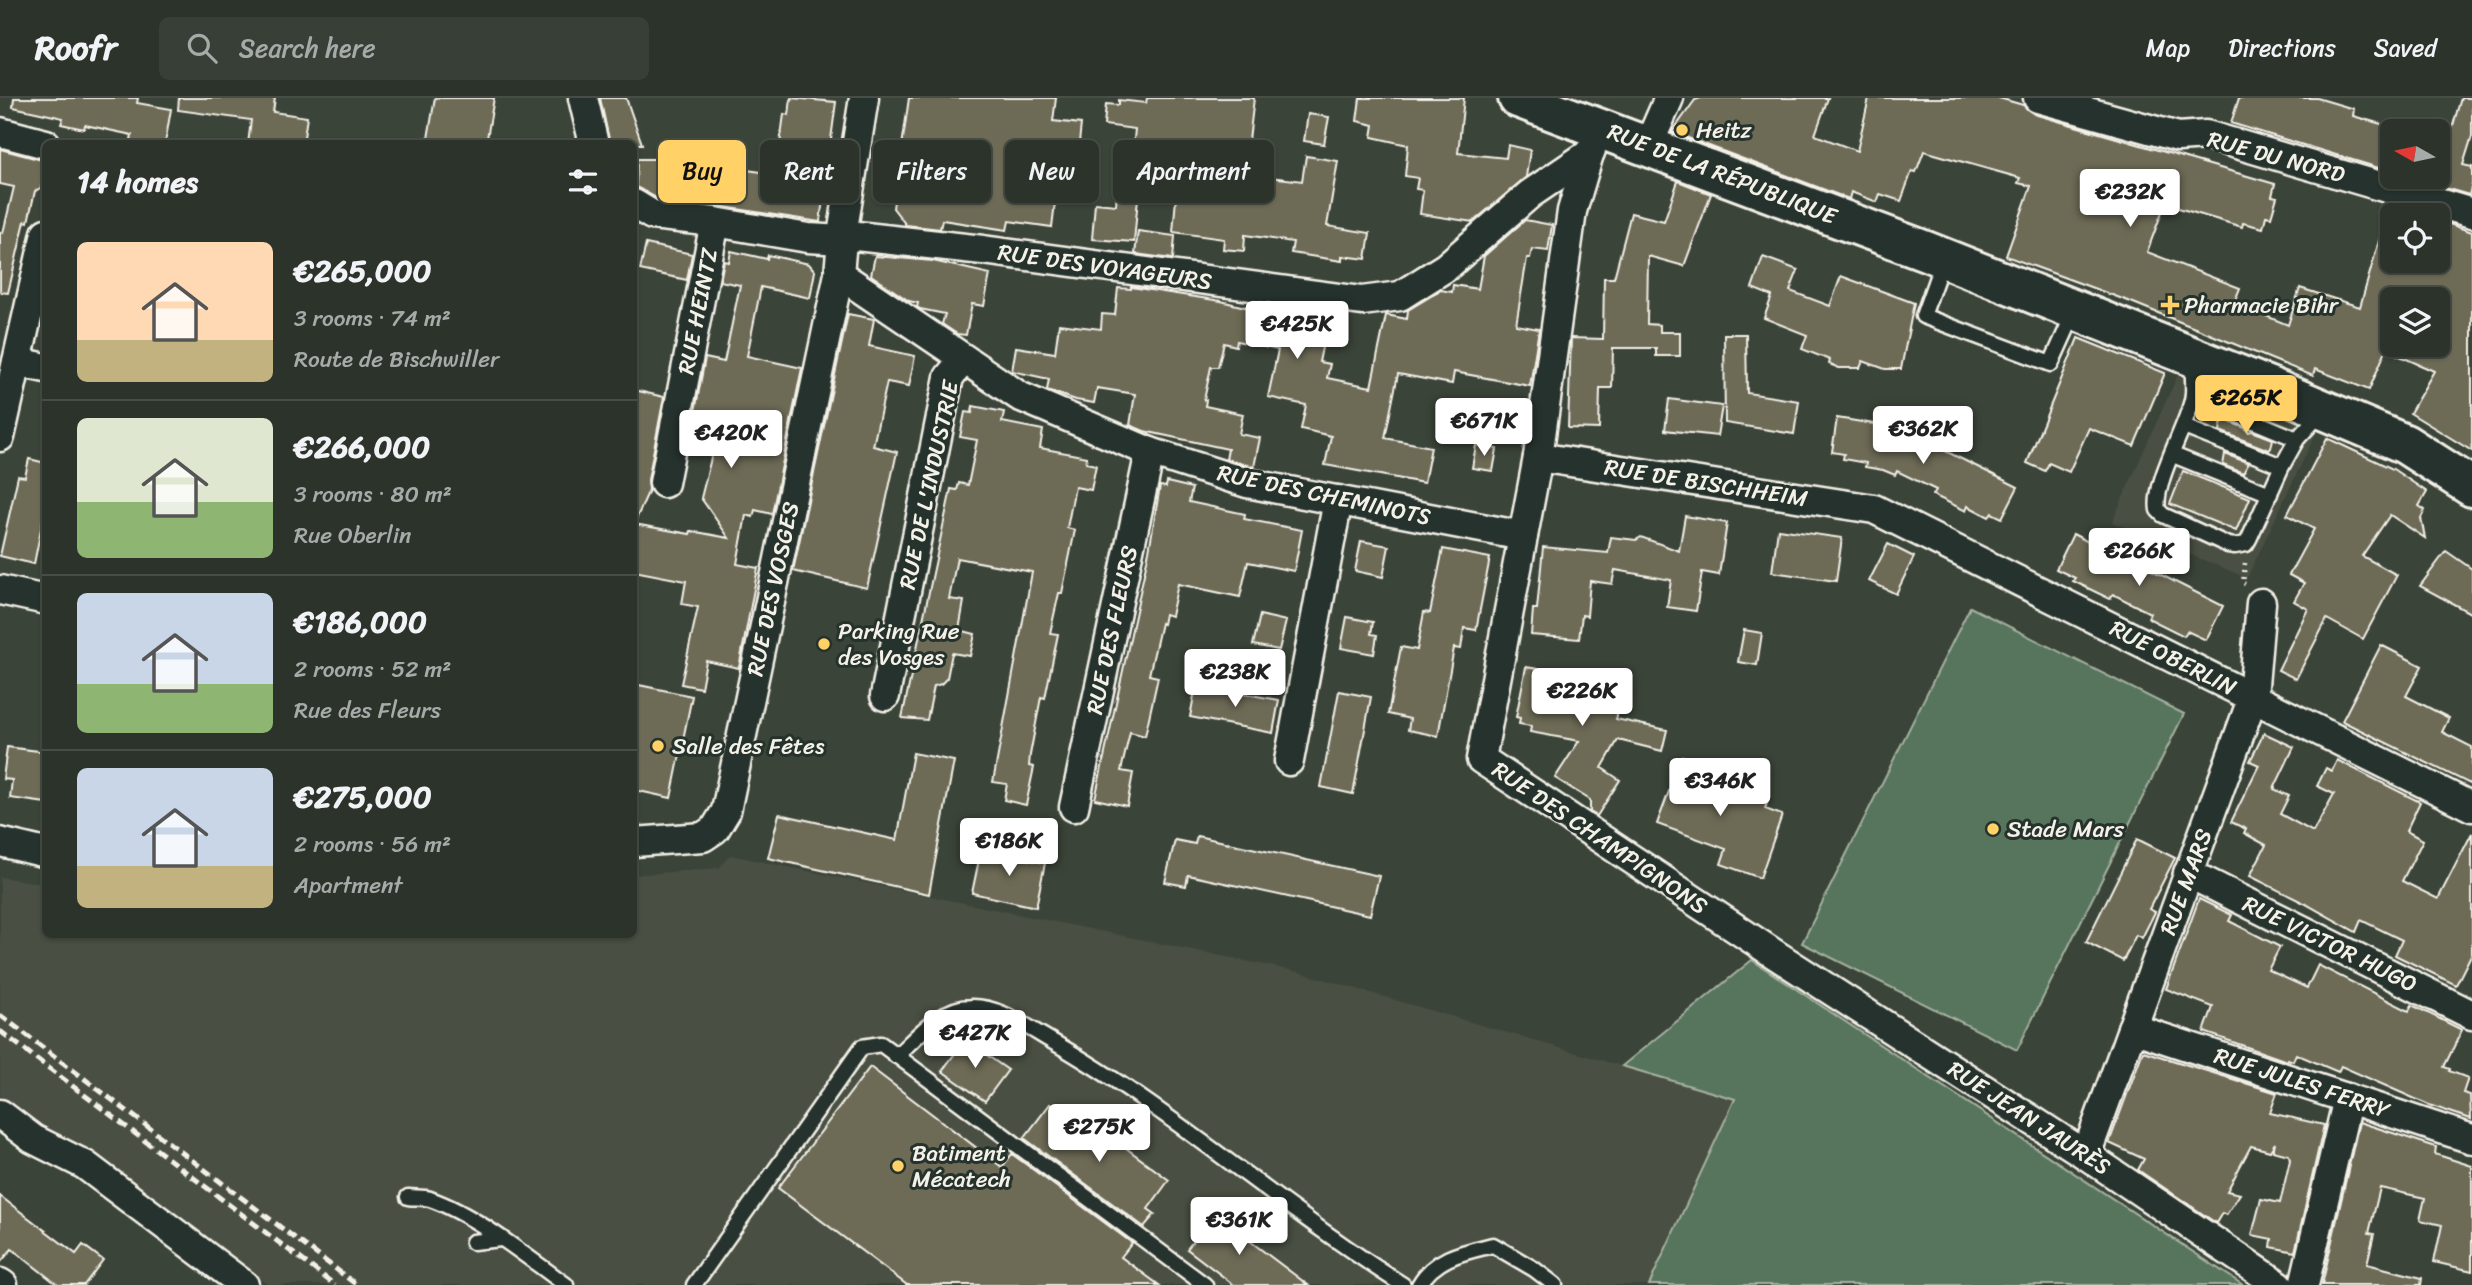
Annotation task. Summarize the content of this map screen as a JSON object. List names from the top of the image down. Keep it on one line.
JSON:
{"streets":{"main road":["RUE DE LA RÉPUBLIQUE"],"street":["RUE DU NORD","RUE DES VOYAGEURS","RUE HEINTZ","RUE DE BISCHHEIM","RUE DE L'INDUSTRIE","RUE DES CHEMINOTS","RUE DES VOSGES","RUE DES FLEURS","RUE OBERLIN","RUE DES CHAMPIGNONS","RUE MARS","RUE VICTOR HUGO","RUE JULES FERRY","RUE JEAN JAURÈS"]},"crossings":[["RUE DE LA RÉPUBLIQUE","RUE DES VOYAGEURS"],["RUE DE LA RÉPUBLIQUE","RUE DES CHAMPIGNONS"],["RUE DES VOYAGEURS","RUE HEINTZ"],["RUE DES VOYAGEURS","RUE DES VOSGES"],["RUE DES VOYAGEURS","RUE DES CHAMPIGNONS"],["RUE DE BISCHHEIM","RUE OBERLIN"],["RUE DE BISCHHEIM","RUE DES CHAMPIGNONS"],["RUE DE L'INDUSTRIE","RUE DES CHEMINOTS"],["RUE DES CHEMINOTS","RUE DES VOSGES"],["RUE DES CHEMINOTS","RUE DES FLEURS"],["RUE DES CHEMINOTS","RUE DES CHAMPIGNONS"],["RUE OBERLIN","RUE MARS"],["RUE DES CHAMPIGNONS","RUE JEAN JAURÈS"],["RUE MARS","RUE VICTOR HUGO"],["RUE MARS","RUE JULES FERRY"],["RUE MARS","RUE JEAN JAURÈS"]],"places":{"other":["Heitz","Parking Rue des Vosges","Salle des Fêtes","Stade Mars","Batiment Mécatech"],"health":["Pharmacie Bihr"]},"north":"left","page":{"header":"Roofr","search":"Search here","nav":["Map","Directions","Saved"],"chip":["Buy","Rent","Filters","New","Apartment"],"heading":"14 homes","price":["€232K","€425K","€265K","€671K","€362K","€420K","€266K","€238K","€226K","€346K","€186K","€427K","€275K","€361K"],"list":[{"name":"€265,000","note":"3 rooms · 74 m² · Route de Bischwiller"},{"name":"€266,000","note":"3 rooms · 80 m² · Rue Oberlin"},{"name":"€186,000","note":"2 rooms · 52 m² · Rue des Fleurs"},{"name":"€275,000","note":"2 rooms · 56 m² · Apartment"}]}}
